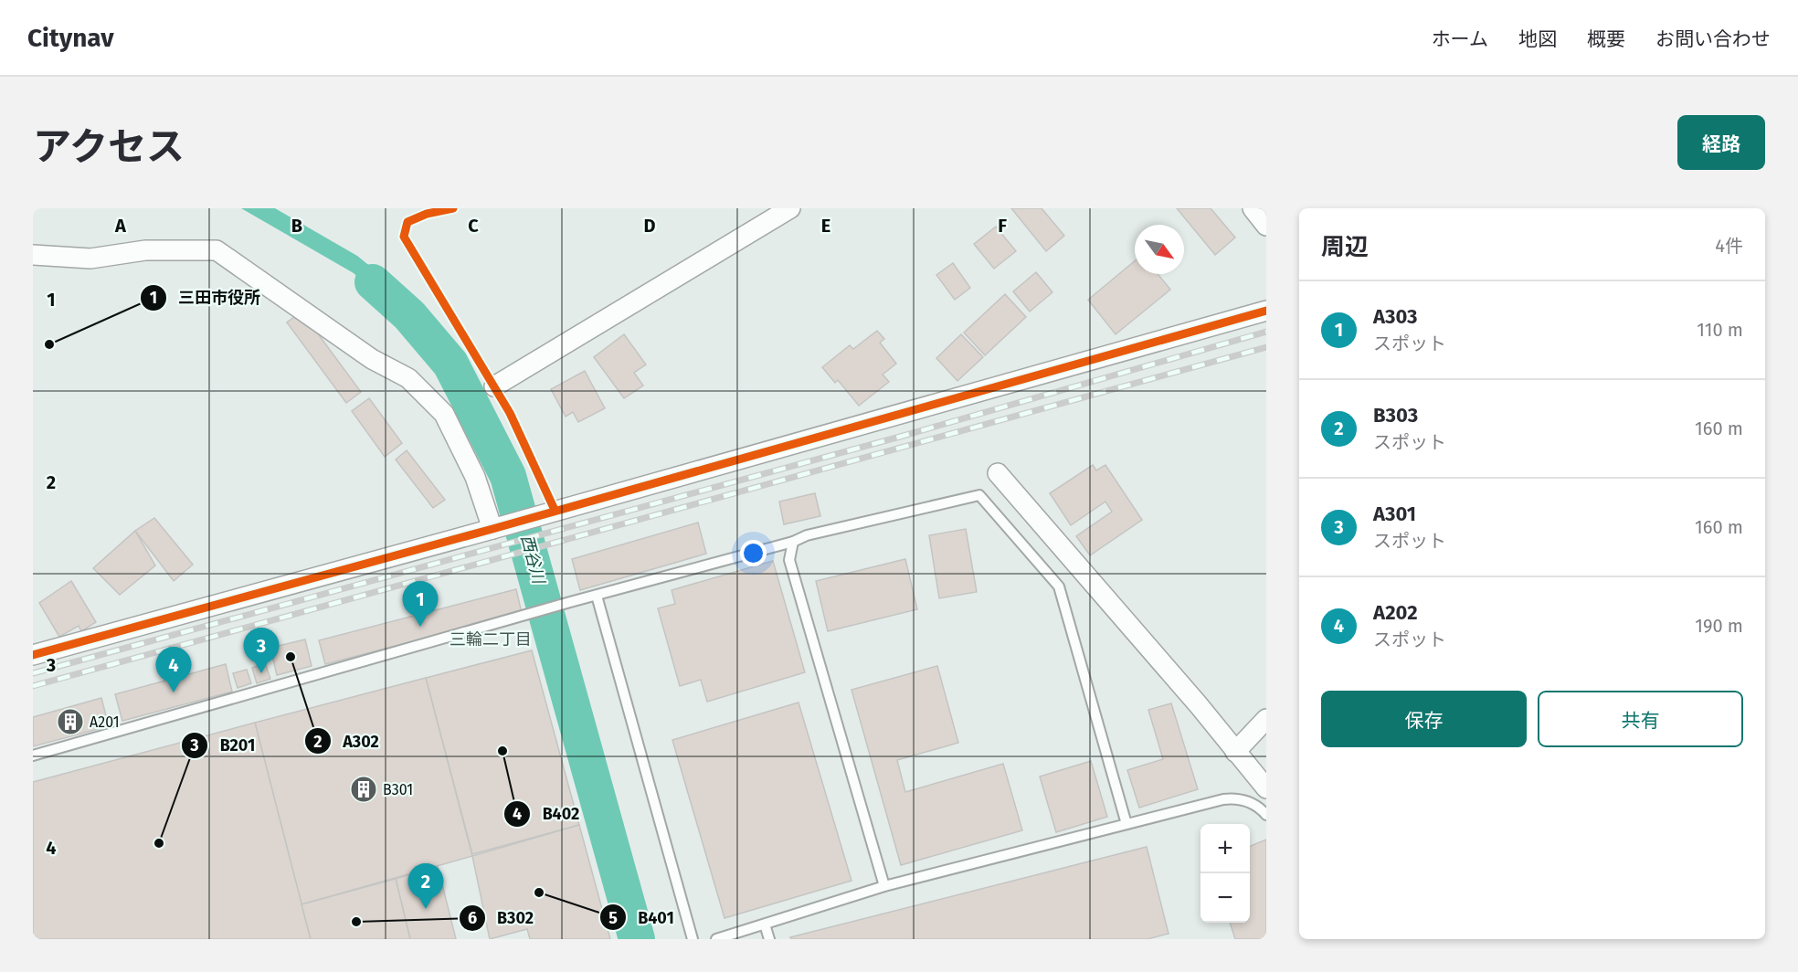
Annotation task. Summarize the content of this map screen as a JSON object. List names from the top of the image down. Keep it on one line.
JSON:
{"districts":["三輪二丁目"],"water":["西谷川"],"places":{"other":["三田市役所","A302","B402","B201","B401","B302"],"building":["A201","B301"]},"north":"bottom right","page":{"header":"Citynav","nav":["ホーム","地図","概要","お問い合わせ"],"title":"アクセス","buttons":["経路",["保存","共有"]],"heading":["周辺","4件"],"list":[{"mark":"1","name":"A303","note":"スポット","value":"110 m"},{"mark":"2","name":"B303","note":"スポット","value":"160 m"},{"mark":"3","name":"A301","note":"スポット","value":"160 m"},{"mark":"4","name":"A202","note":"スポット","value":"190 m"}],"pins":["1","3","4","2"],"map_buttons":["+","−"]},"grid":{"columns":["A","B","C","D","E","F"],"rows":["1","2","3","4"]}}
